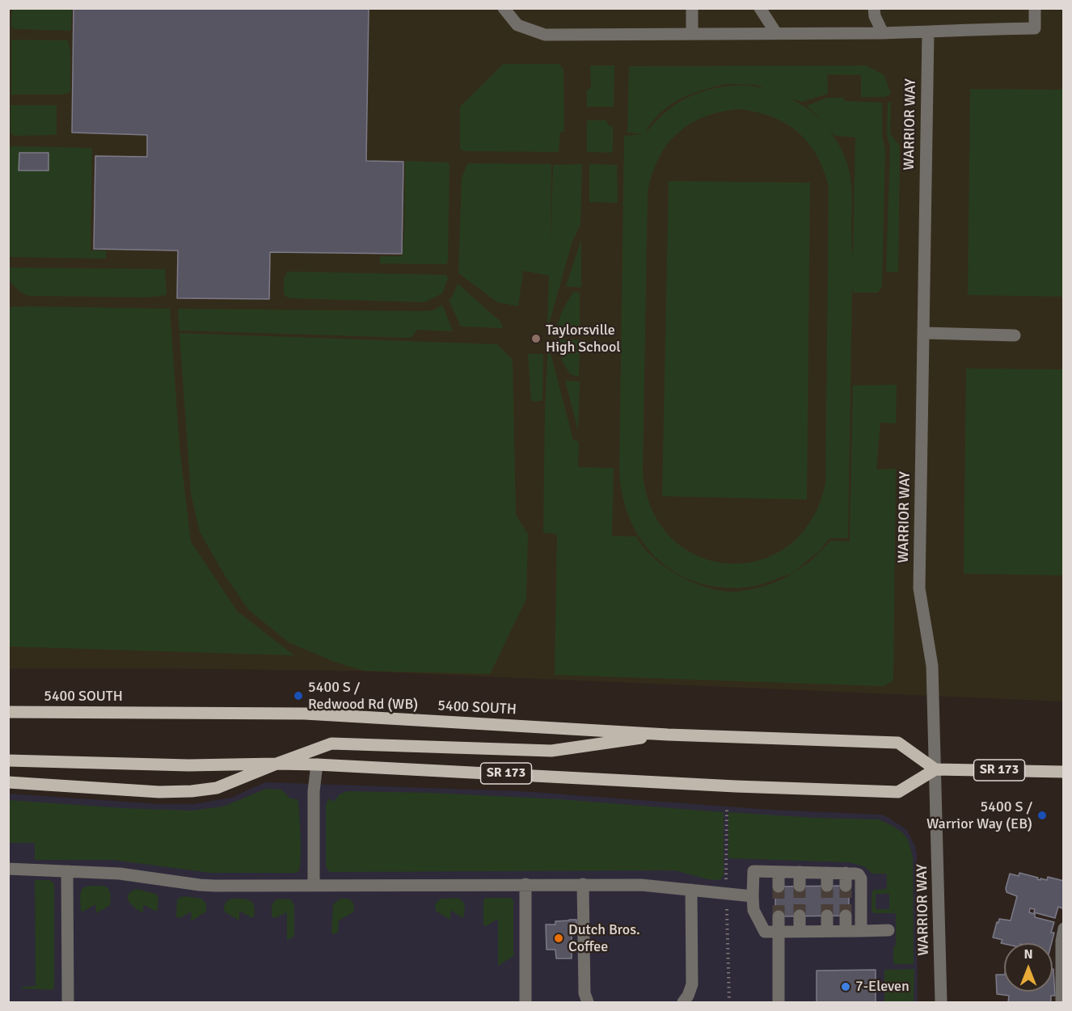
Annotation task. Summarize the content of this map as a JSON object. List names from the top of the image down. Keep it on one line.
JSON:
{"streets":{"main road":["5400 SOUTH","SR 173"],"street":["WARRIOR WAY"]},"crossings":[["WARRIOR WAY","5400 SOUTH"],["WARRIOR WAY","SR 173"],["5400 SOUTH","SR 173"]],"places":["Taylorsville High School","5400 S / Redwood Rd (WB)","5400 S / Warrior Way (EB)","Dutch Bros. Coffee","7-Eleven"],"north":"top"}
